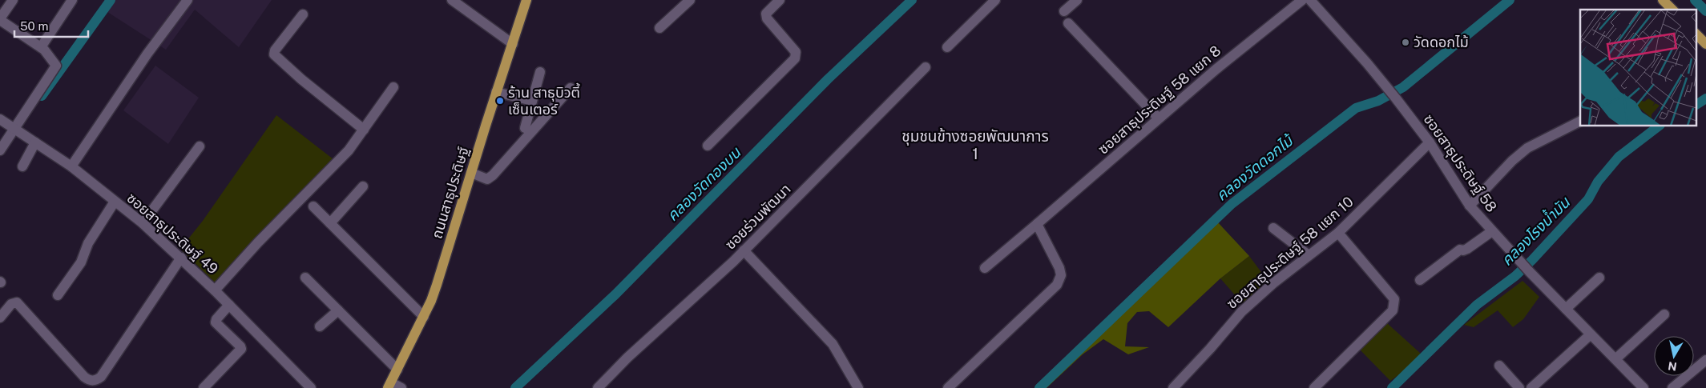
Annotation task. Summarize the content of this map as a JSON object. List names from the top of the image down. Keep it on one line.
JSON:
{"streets":{"main road":["ถนนสาธุประดิษฐ์"],"street":["ซอยสาธุประดิษฐ์ 58 แยก 8","ซอยสาธุประดิษฐ์ 58","ซอยร่วมพัฒนา","ซอยสาธุประดิษฐ์ 49","ซอยสาธุประดิษฐ์ 58 แยก 10"]},"crossings":[["ซอยสาธุประดิษฐ์ 58","ซอยสาธุประดิษฐ์ 58 แยก 10"]],"districts":["ชุมชนข้างซอยพัฒนาการ 1"],"water":["คลองวัดดอกไม้","คลองวัดทองบน","คลองโรงน้ำมัน"],"places":["วัดดอกไม้","ร้าน สาธุบิวตี้ เซ็นเตอร์"],"scale_bar":"50 m","north":"bottom"}
